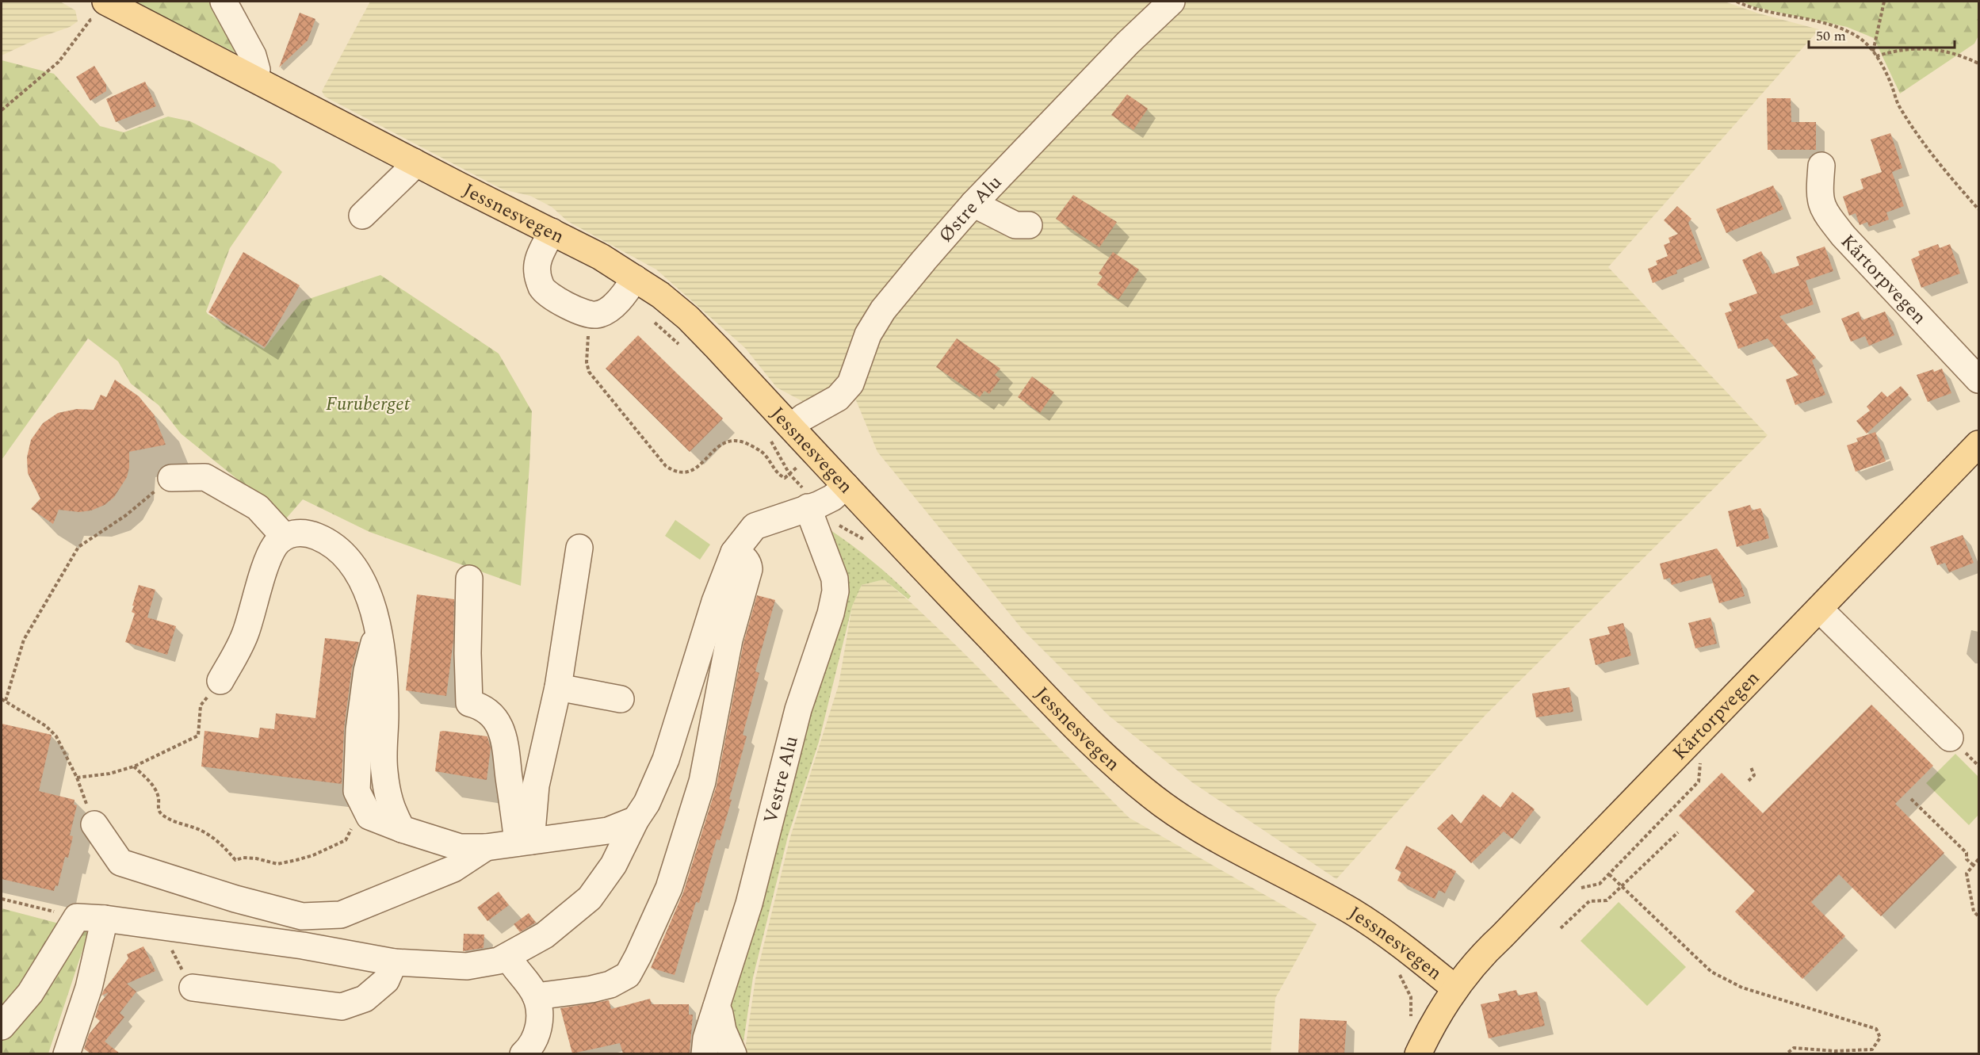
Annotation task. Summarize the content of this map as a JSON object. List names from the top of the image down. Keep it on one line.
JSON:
{"streets":{"main road":["Jessnesvegen","Kårtorpvegen"],"street":["Østre Alu","Vestre Alu"]},"crossings":[["Østre Alu","Jessnesvegen"],["Jessnesvegen","Kårtorpvegen"]],"parks":["Furuberget"],"scale_bar":"50 m"}
